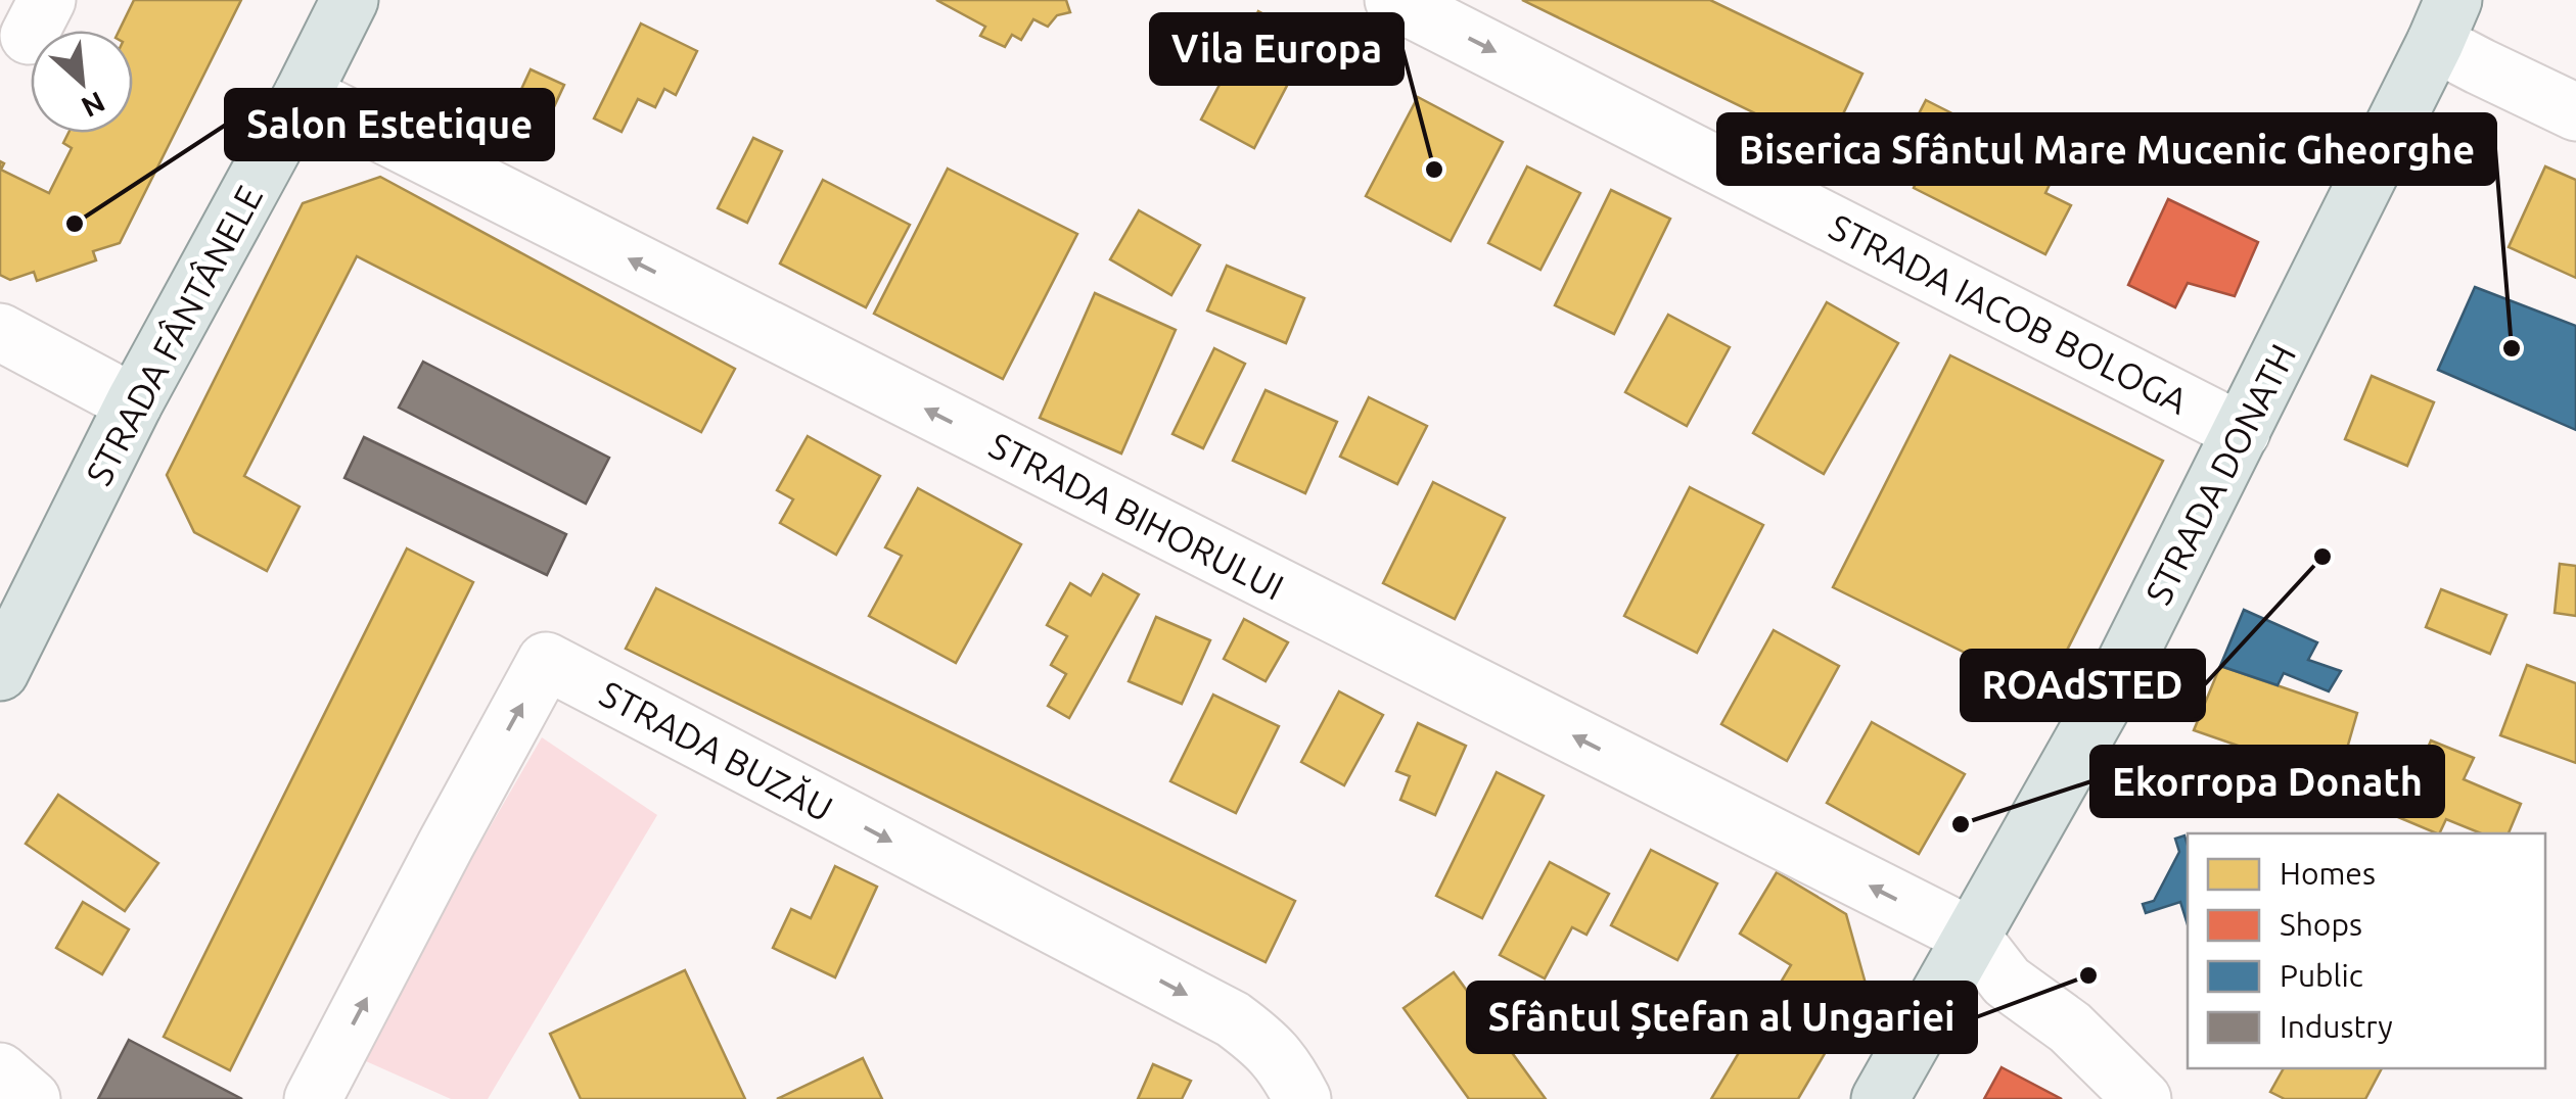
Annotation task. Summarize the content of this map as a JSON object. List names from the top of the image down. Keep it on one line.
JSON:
{"streets":{"main road":["STRADA FÂNTÂNELE","STRADA DONATH"],"street":["STRADA IACOB BOLOGA","STRADA BIHORULUI","STRADA BUZĂU"]},"crossings":[["STRADA IACOB BOLOGA","STRADA DONATH"],["STRADA FÂNTÂNELE","STRADA BIHORULUI"],["STRADA DONATH","STRADA BIHORULUI"]],"one_way":["STRADA IACOB BOLOGA","STRADA BIHORULUI"],"places":["Vila Europa","Salon Estetique","Biserica Sfântul Mare Mucenic Gheorghe","ROAdSTED","Ekorropa Donath","Sfântul Ștefan al Ungariei"],"legend":["Homes","Shops","Public","Industry"],"north":"bottom right"}
